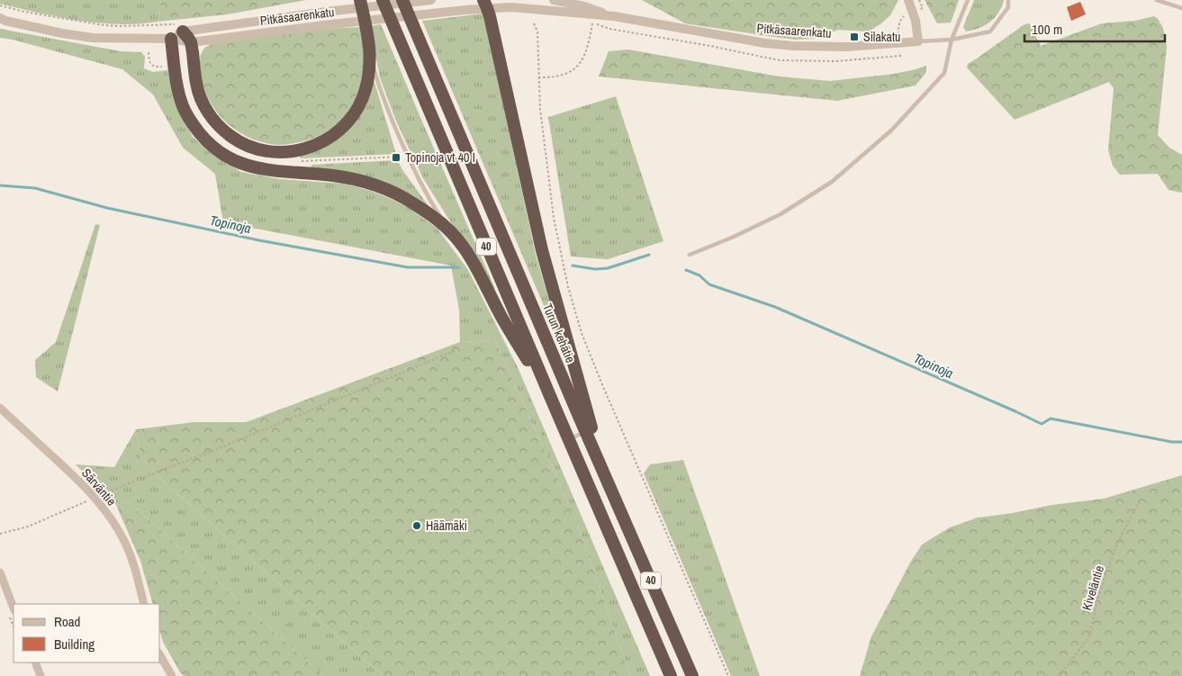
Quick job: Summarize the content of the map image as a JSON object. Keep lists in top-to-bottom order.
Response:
{
  "streets": {
    "highway": ["40", "Turun kehätie"],
    "street": ["Pitkäsaarenkatu", "Särväntie"],
    "path": ["Kiveläntie"]
  },
  "water": ["Topinoja"],
  "places": {
    "transit": ["Silakatu", "Topinoja vt 40 I"],
    "other": ["Häämäki"]
  },
  "legend": ["Road", "Building"],
  "scale_bar": "100 m"
}
